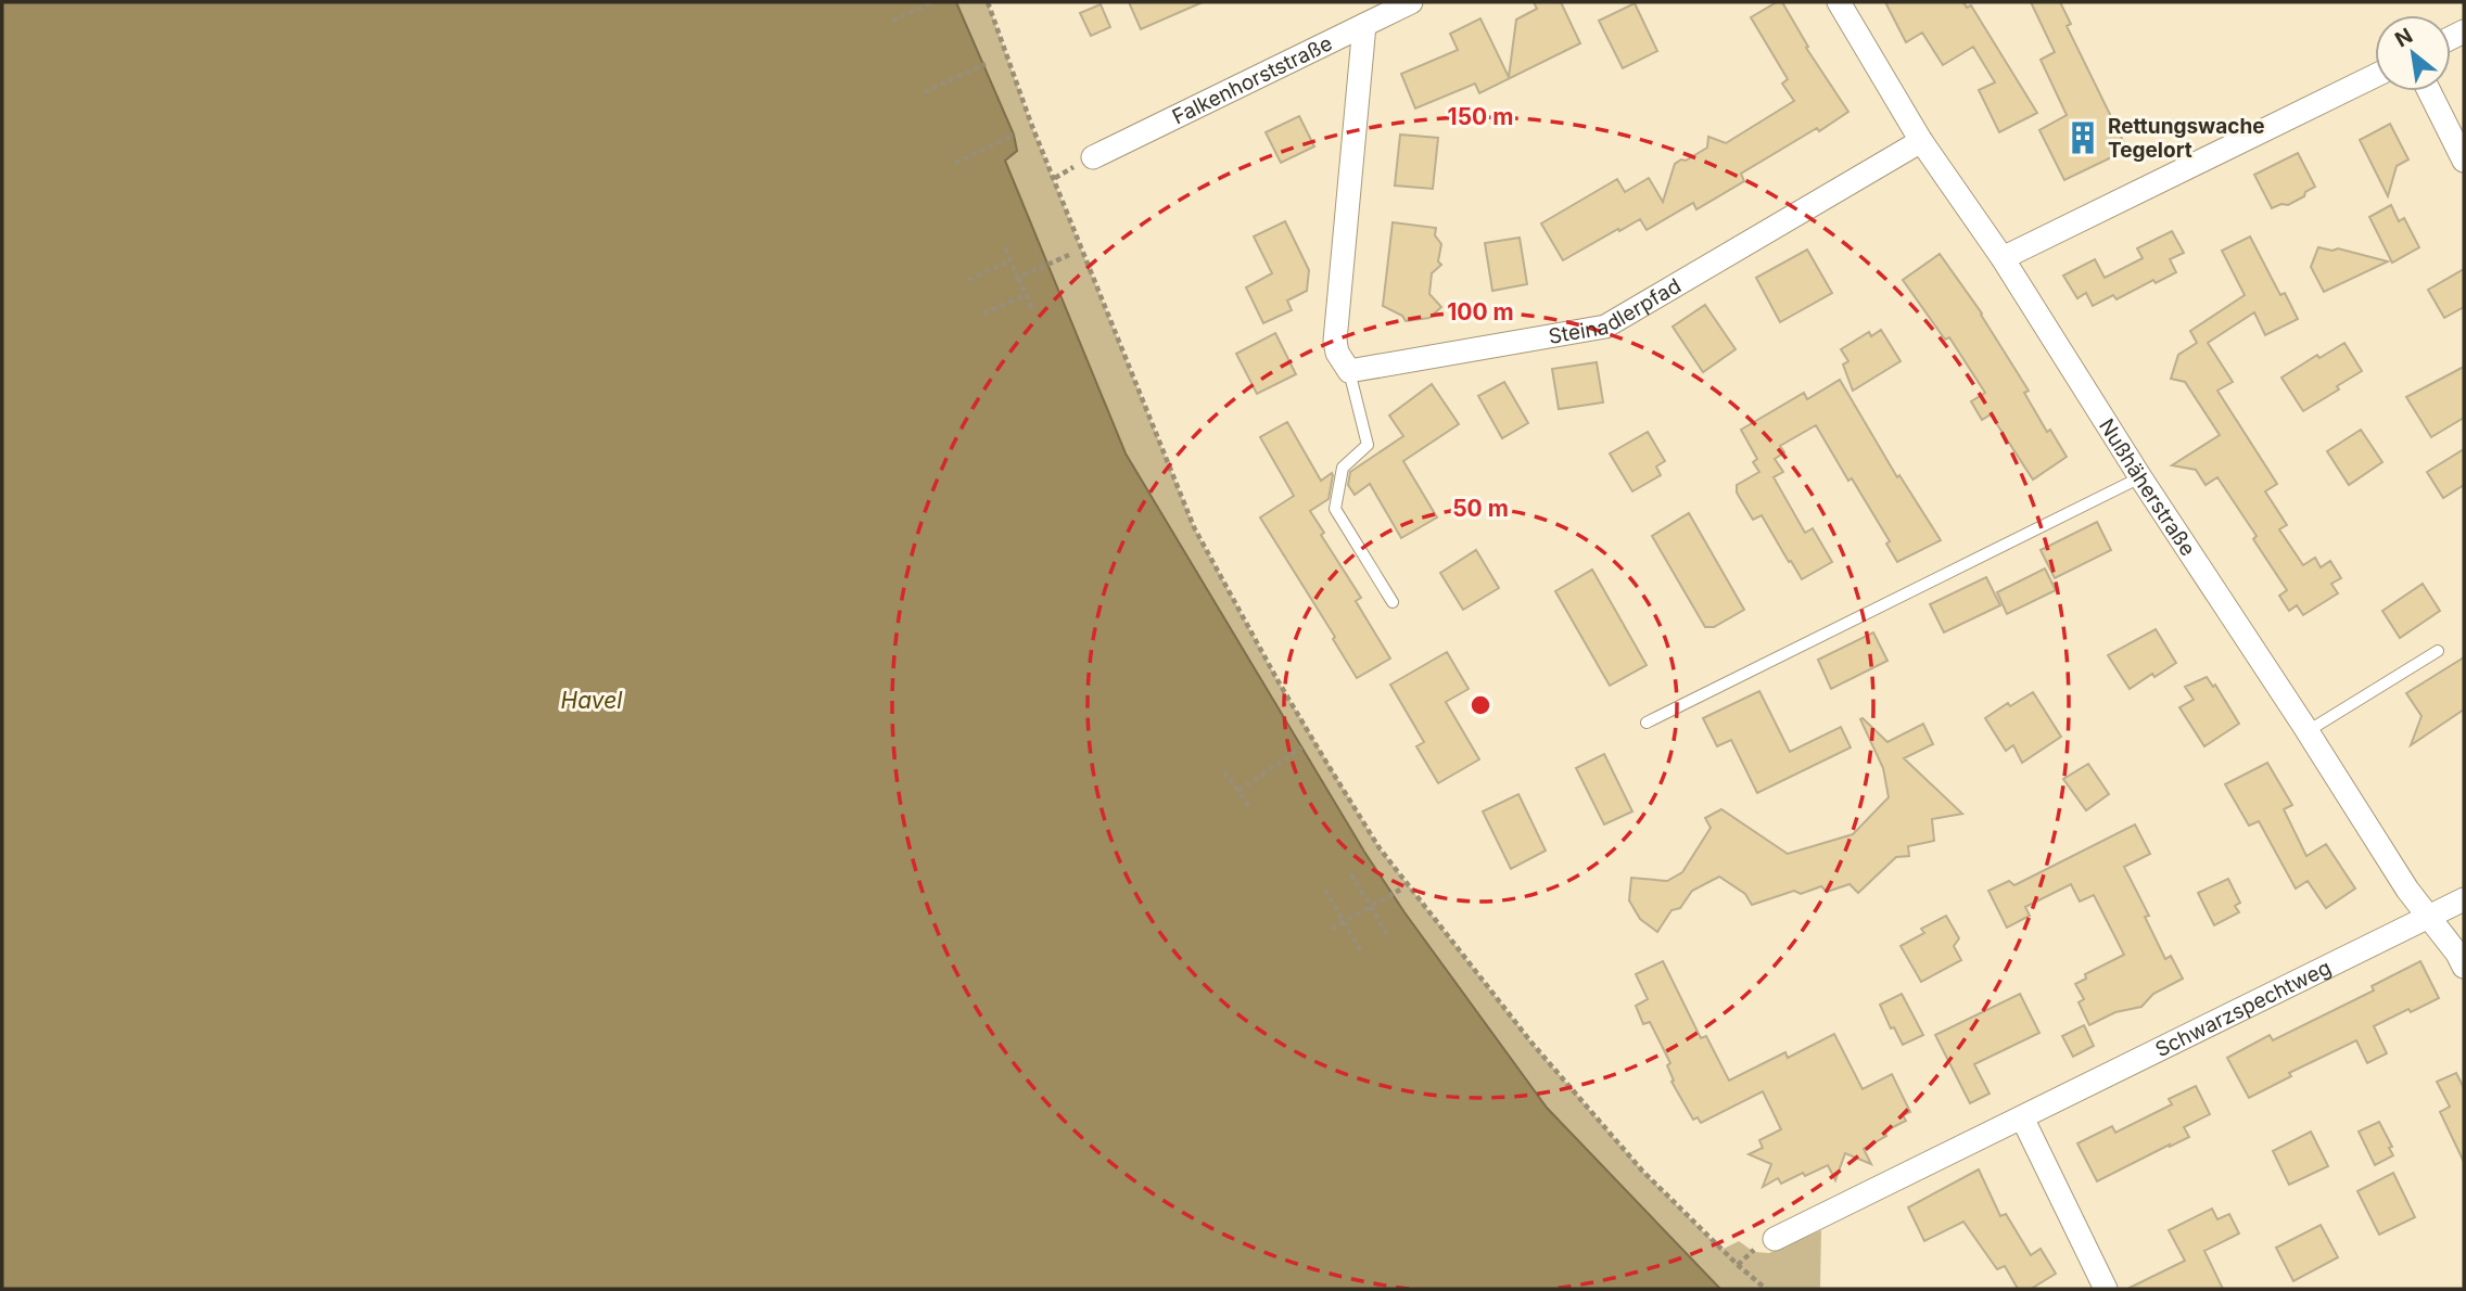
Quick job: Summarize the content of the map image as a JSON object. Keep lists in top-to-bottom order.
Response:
{
  "streets": {
    "street": [
      "Falkenhorststraße",
      "Steinadlerpfad",
      "Nußhäherstraße",
      "Schwarzspechtweg"
    ]
  },
  "crossings": [
    ["Steinadlerpfad", "Nußhäherstraße"],
    ["Nußhäherstraße", "Schwarzspechtweg"]
  ],
  "water": ["Havel"],
  "places": {
    "building": ["Rettungswache Tegelort"]
  },
  "north": "top left",
  "rings": ["150 m", "100 m", "50 m"]
}
